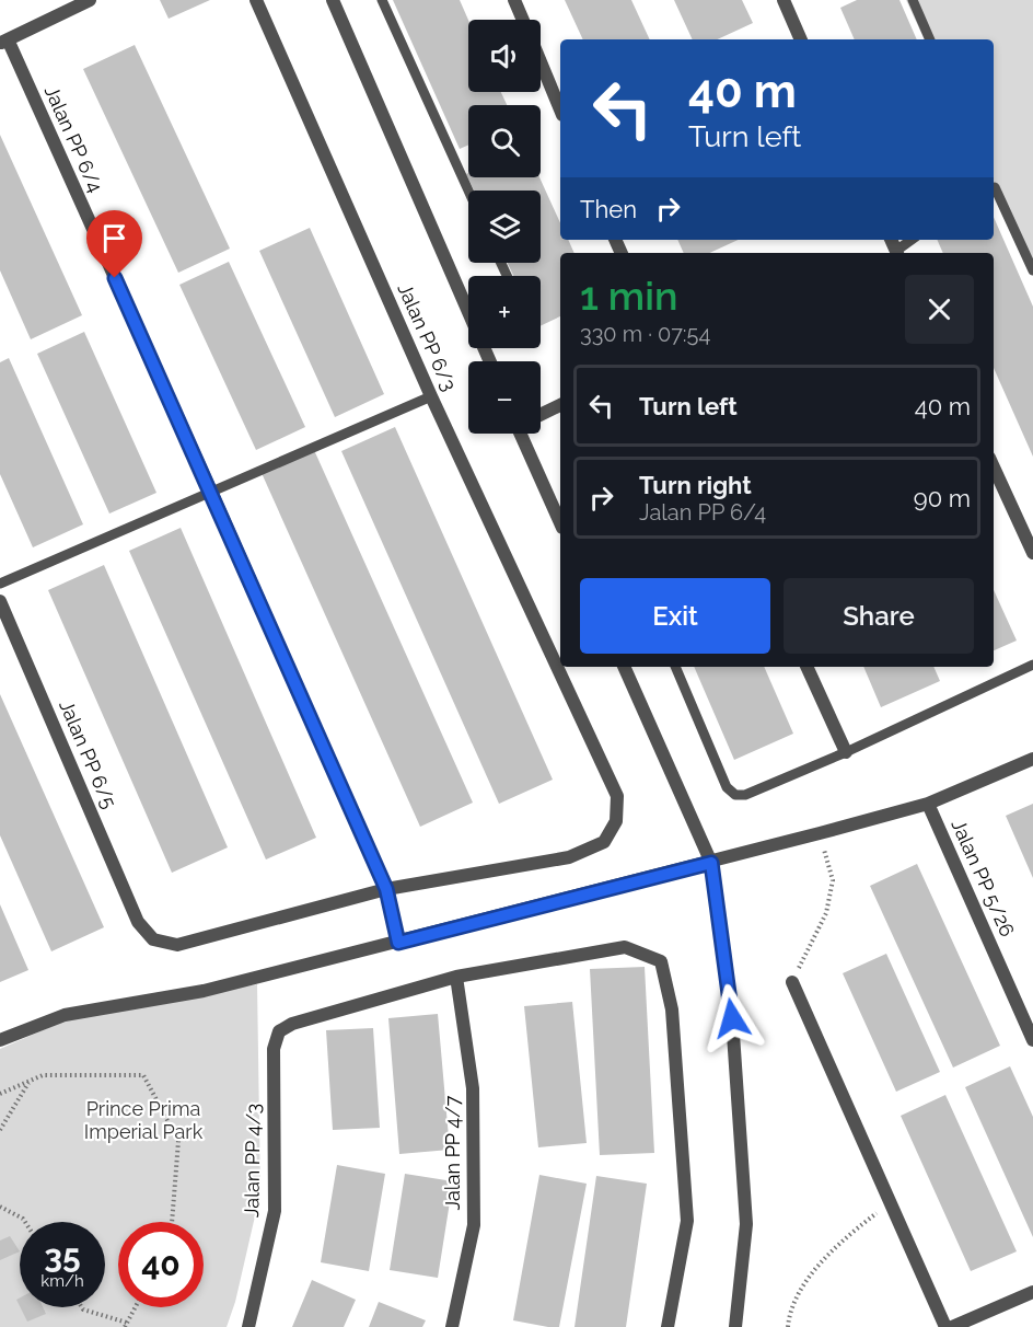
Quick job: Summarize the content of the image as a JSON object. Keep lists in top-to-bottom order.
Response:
{
  "streets": {
    "street": [
      "Jalan PP 6/4",
      "Jalan PP 6/3",
      "Jalan PP 6/5",
      "Jalan PP 5/26",
      "Jalan PP 4/7",
      "Jalan PP 4/3"
    ]
  },
  "crossings": [
    ["Jalan PP 6/4", "Jalan PP 6/3"],
    ["Jalan PP 6/4", "Jalan PP 6/5"],
    ["Jalan PP 6/3", "Jalan PP 6/5"],
    ["Jalan PP 4/7", "Jalan PP 4/3"]
  ],
  "parks": ["Prince Prima Imperial Park"],
  "page": {
    "map_buttons": ["+", "−"],
    "turn": ["40 m", "Turn left"],
    "then": "Then",
    "heading": ["1 min", "330 m · 07:54"],
    "list": [
      {
        "name": "Turn left",
        "value": "40 m"
      },
      {
        "name": "Turn right",
        "note": "Jalan PP 6/4",
        "value": "90 m"
      }
    ],
    "buttons": ["Exit", "Share"],
    "speed": "35 km/h",
    "limit": "40"
  }
}
